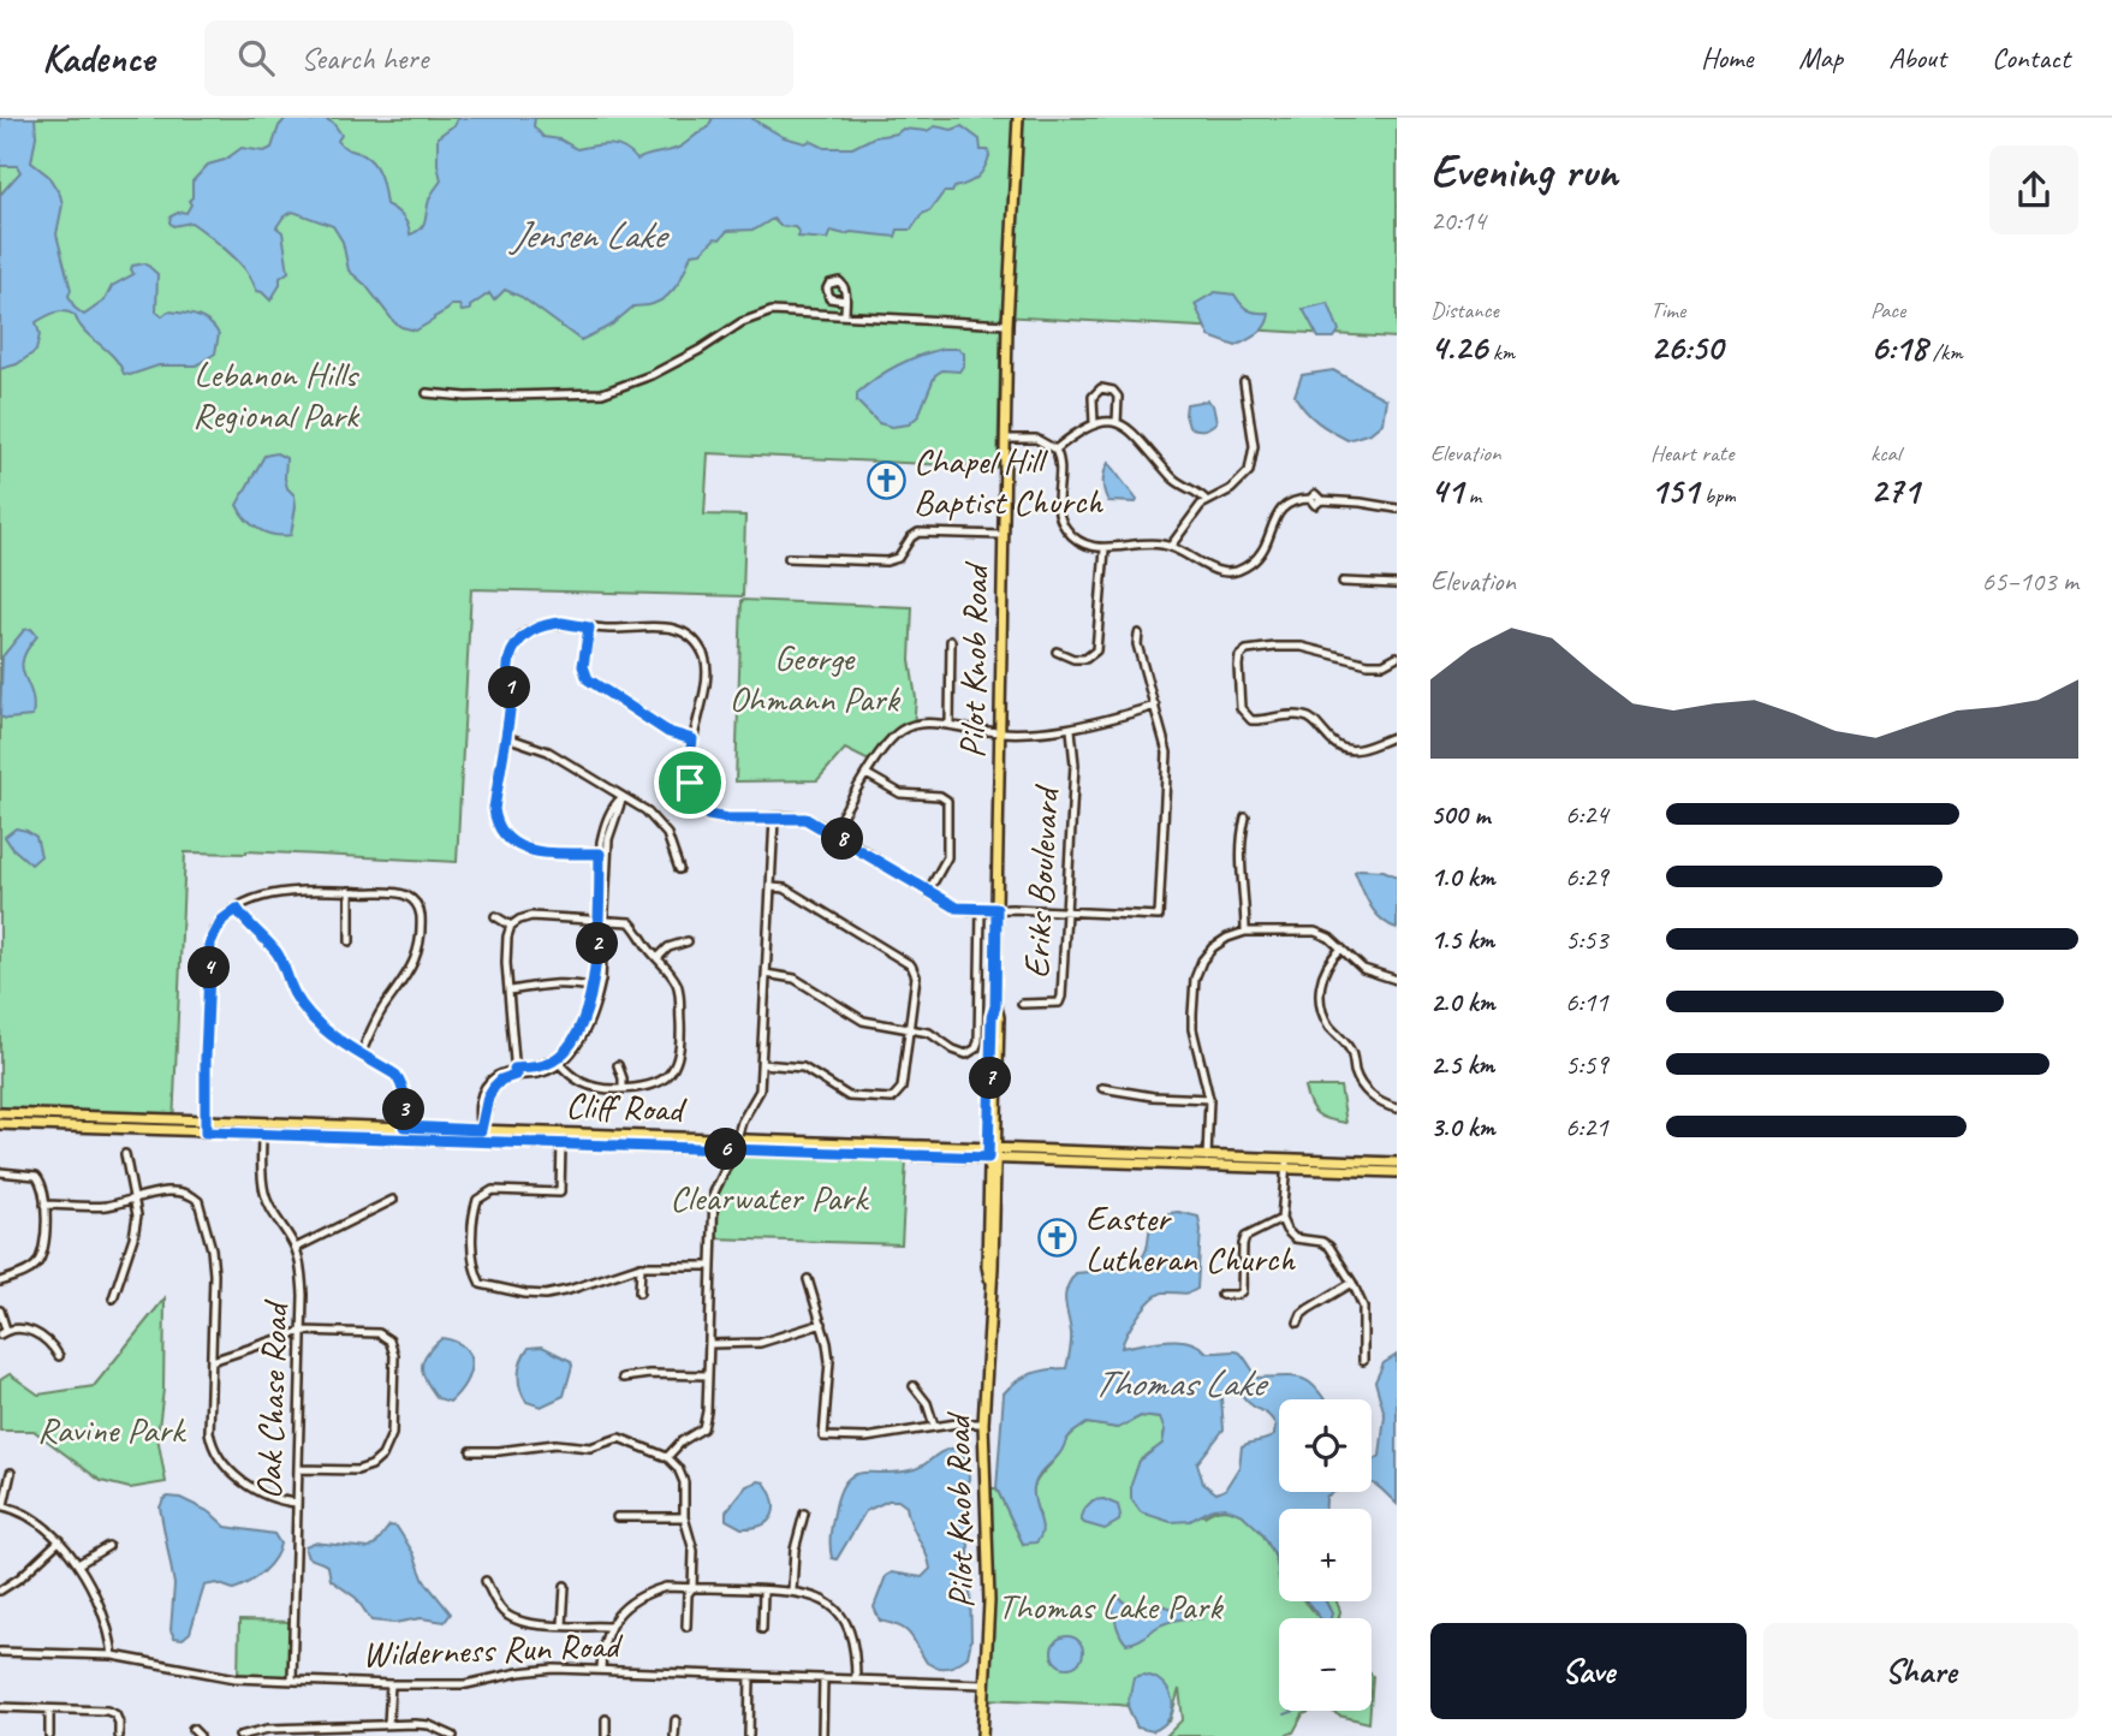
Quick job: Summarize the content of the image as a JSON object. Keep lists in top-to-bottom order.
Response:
{
  "streets": {
    "main road": ["Pilot Knob Road", "Cliff Road"],
    "street": ["Eriks Boulevard", "Oak Chase Road", "Wilderness Run Road"]
  },
  "crossings": [
    ["Pilot Knob Road", "Cliff Road"],
    ["Pilot Knob Road", "Wilderness Run Road"],
    ["Cliff Road", "Oak Chase Road"],
    ["Oak Chase Road", "Wilderness Run Road"]
  ],
  "water": ["Jensen Lake", "Thomas Lake"],
  "parks": [
    "Lebanon Hills Regional Park",
    "George Ohmann Park",
    "Clearwater Park",
    "Ravine Park",
    "Thomas Lake Park"
  ],
  "places": {
    "church": ["Chapel Hill Baptist Church", "Easter Lutheran Church"]
  },
  "page": {
    "header": "Kadence",
    "search": "Search here",
    "nav": [
      "Home",
      "Map",
      "About",
      "Contact"
    ],
    "heading": ["Evening run", "20:14"],
    "stats": [
      ["Distance", "4.26 km"],
      ["Time", "26:50"],
      ["Pace", "6:18 /km"],
      ["Elevation", "41 m"],
      ["Heart rate", "151 bpm"],
      ["kcal", "271"]
    ],
    "chart": ["Elevation", "65–103 m"],
    "pins": [
      "1",
      "8",
      "2",
      "4",
      "7",
      "3",
      "6"
    ],
    "list": [
      {
        "name": "500 m",
        "note": "6:24"
      },
      {
        "name": "1.0 km",
        "note": "6:29"
      },
      {
        "name": "1.5 km",
        "note": "5:53"
      },
      {
        "name": "2.0 km",
        "note": "6:11"
      },
      {
        "name": "2.5 km",
        "note": "5:59"
      },
      {
        "name": "3.0 km",
        "note": "6:21"
      }
    ],
    "map_buttons": ["+", "−"],
    "buttons": ["Save", "Share"]
  }
}
